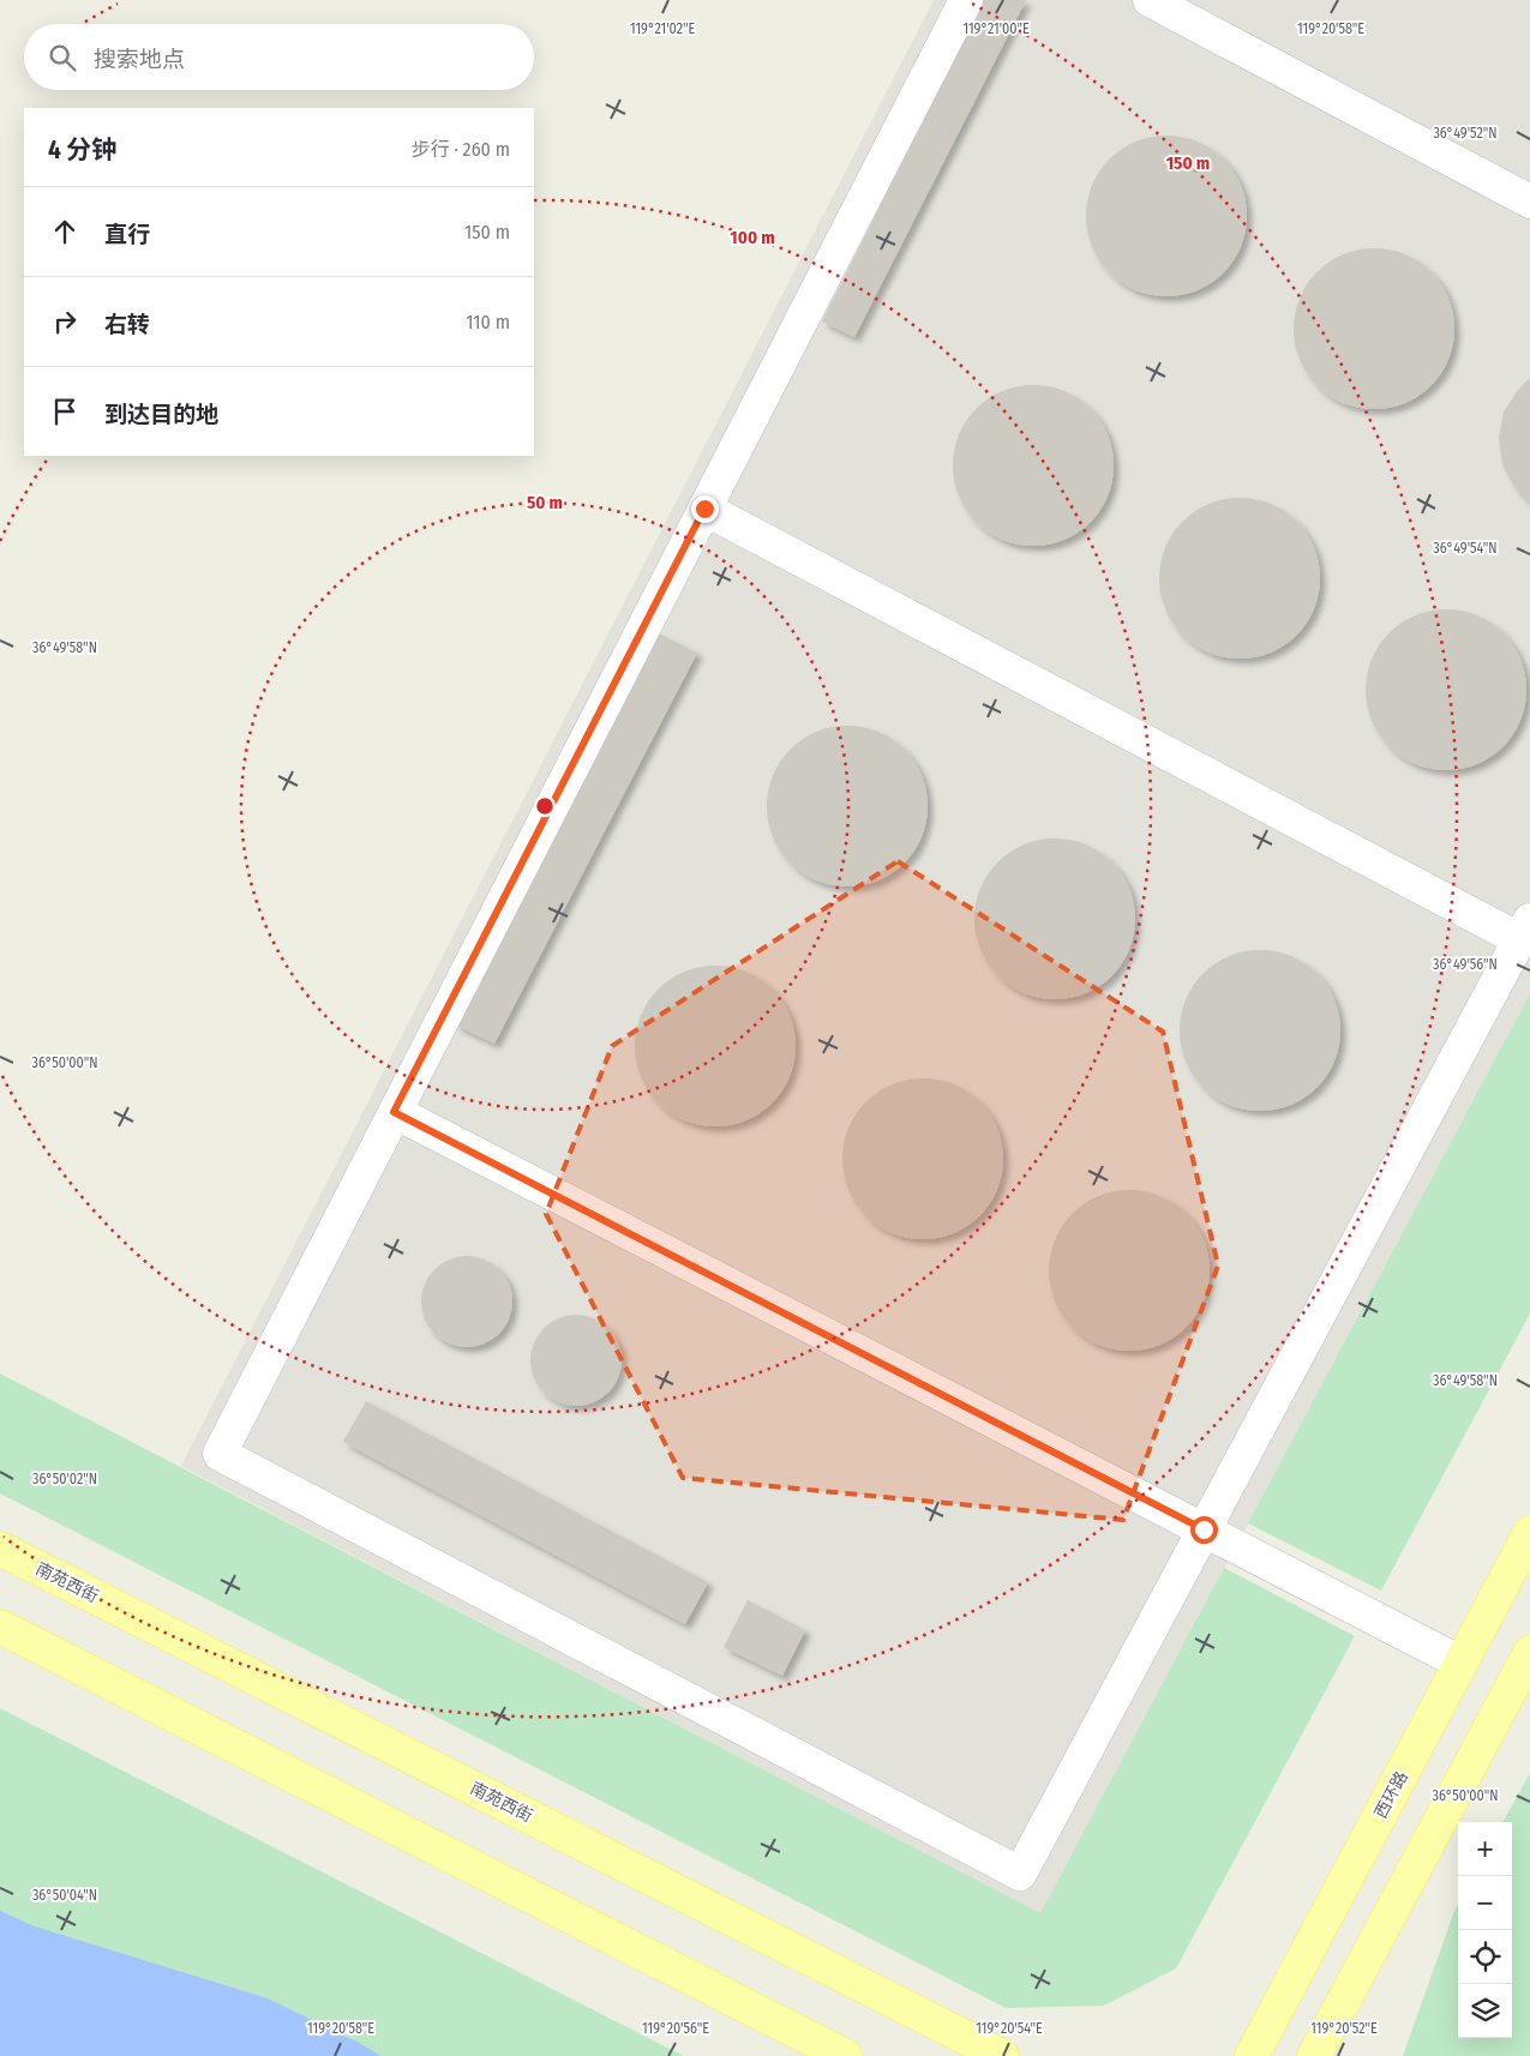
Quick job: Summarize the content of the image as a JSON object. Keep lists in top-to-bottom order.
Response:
{
  "streets": {
    "main road": ["南苑西街", "西环路"]
  },
  "page": {
    "search": "搜索地点",
    "heading": ["4 分钟", "步行 · 260 m"],
    "list": [
      ["直行", "150 m"],
      ["右转", "110 m"],
      "到达目的地"
    ],
    "map_buttons": ["+", "−"]
  },
  "coordinates": [
    "119°21'02\"E",
    "119°21'00\"E",
    "119°20'58\"E",
    "36°49'52\"N",
    "36°49'54\"N",
    "36°49'58\"N",
    "36°49'56\"N",
    "36°50'00\"N",
    "36°50'02\"N",
    "36°50'04\"N",
    "119°20'56\"E",
    "119°20'54\"E",
    "119°20'52\"E"
  ],
  "rings": ["150 m", "100 m", "50 m"]
}
